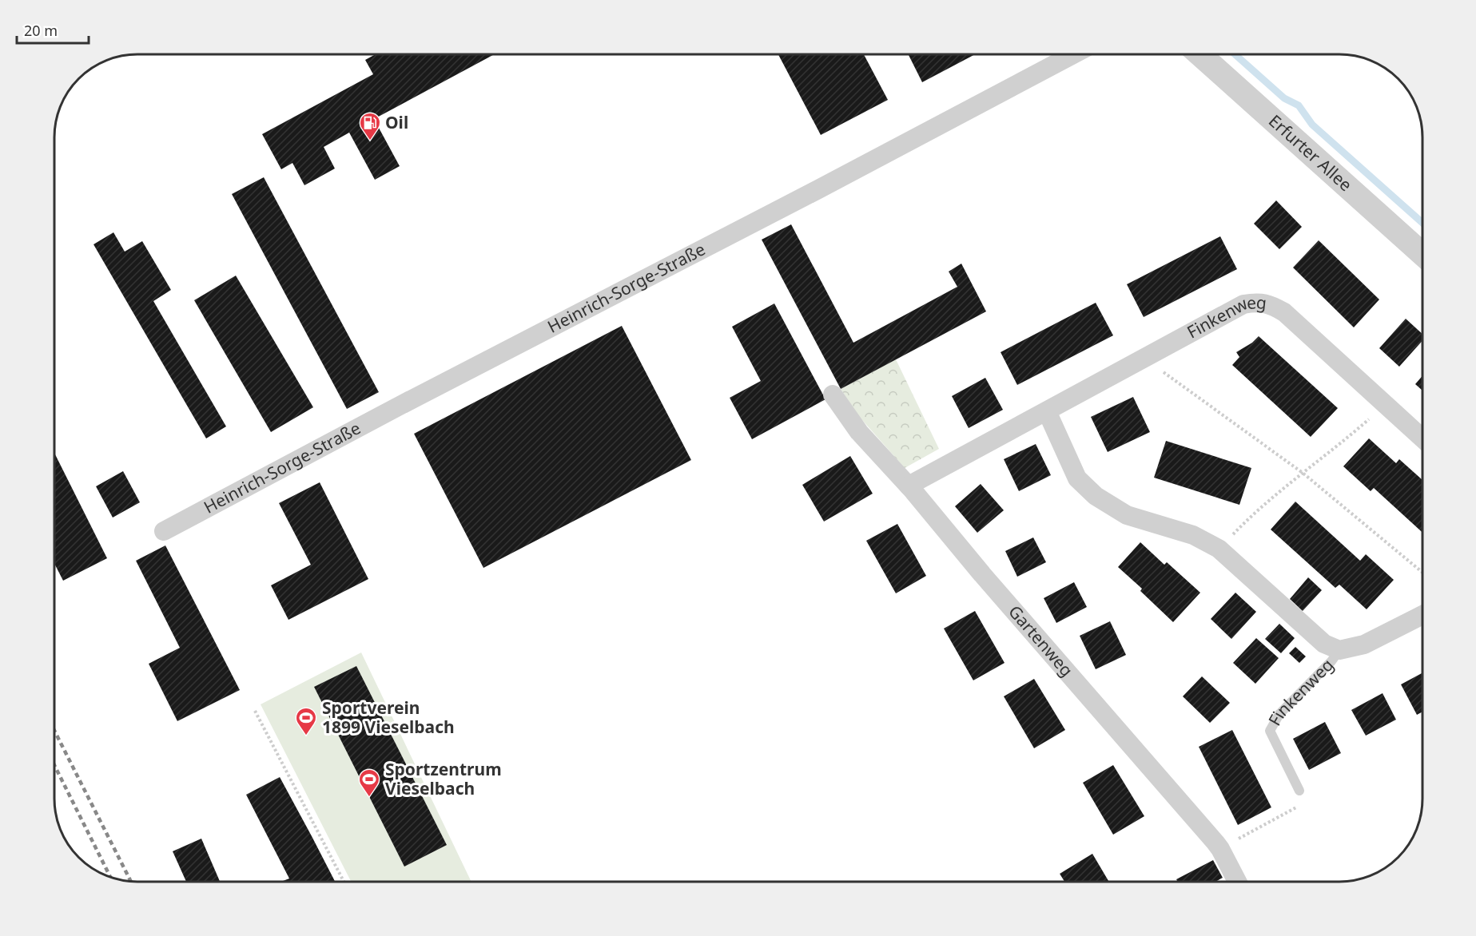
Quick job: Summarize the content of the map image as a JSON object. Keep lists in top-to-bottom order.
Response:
{
  "streets": {
    "street": [
      "Erfurter Allee",
      "Heinrich-Sorge-Straße",
      "Finkenweg",
      "Gartenweg"
    ]
  },
  "crossings": [
    ["Finkenweg", "Gartenweg"]
  ],
  "places": {
    "fuel station": ["Oil"],
    "sports": ["Sportverein 1899 Vieselbach", "Sportzentrum Vieselbach"]
  },
  "scale_bar": "20 m"
}
